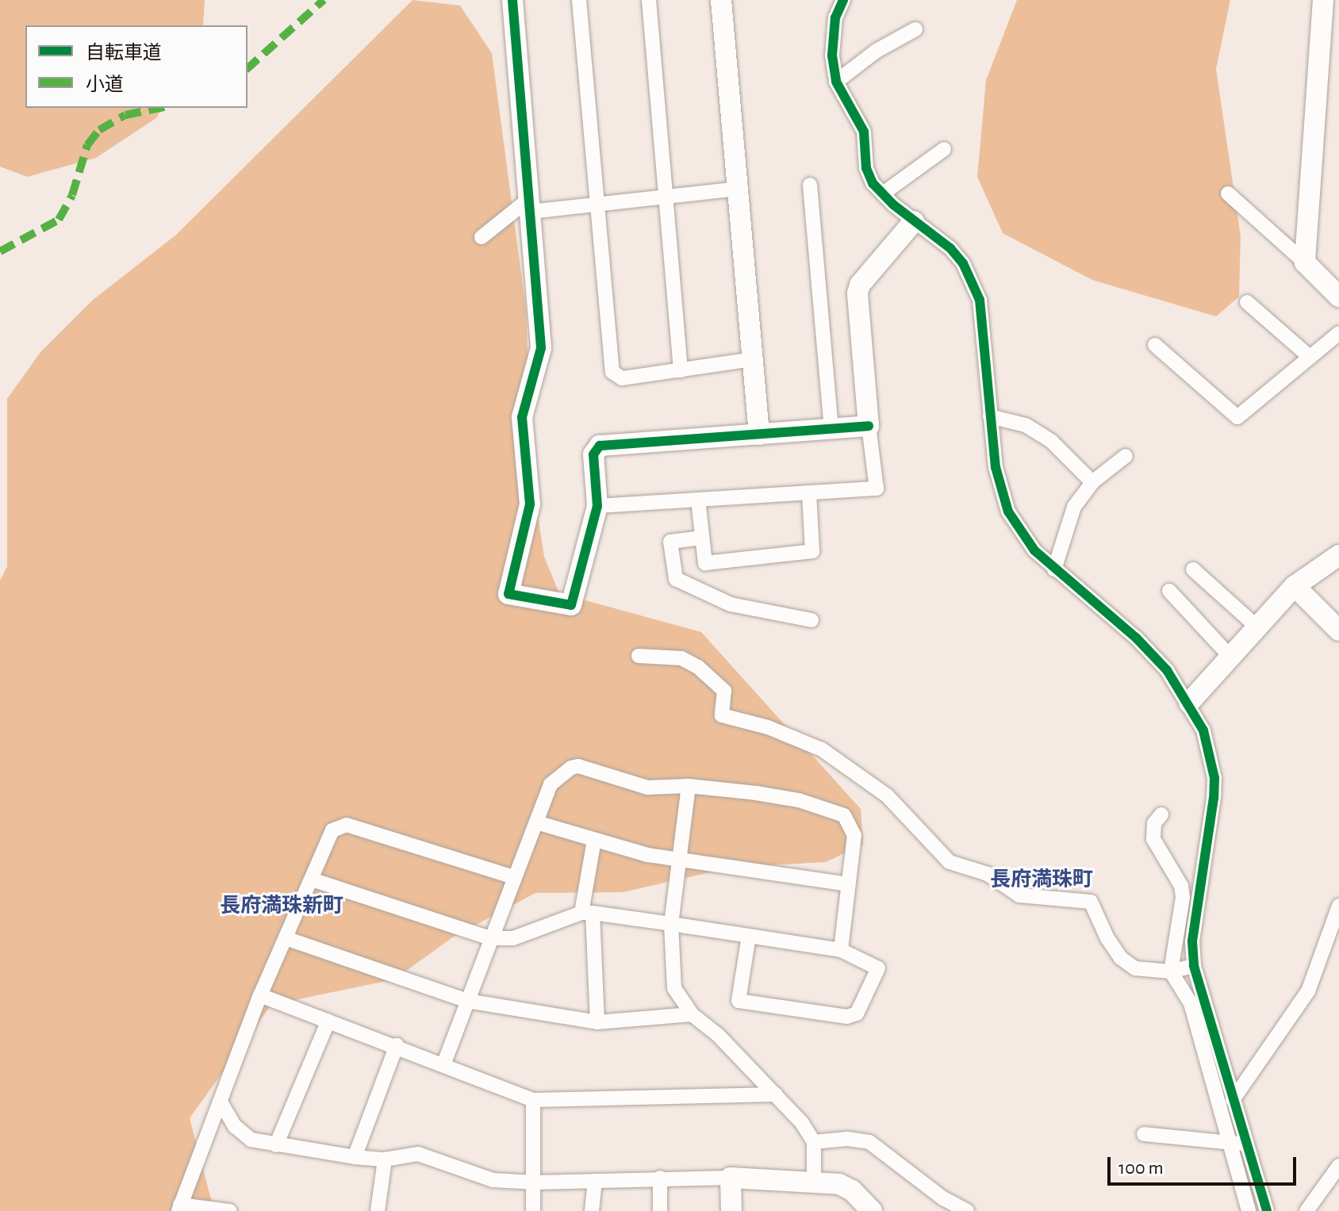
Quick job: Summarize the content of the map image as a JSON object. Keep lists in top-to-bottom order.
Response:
{
  "districts": ["長府満珠町", "長府満珠新町"],
  "legend": ["自転車道", "小道"],
  "scale_bar": "100 m"
}
